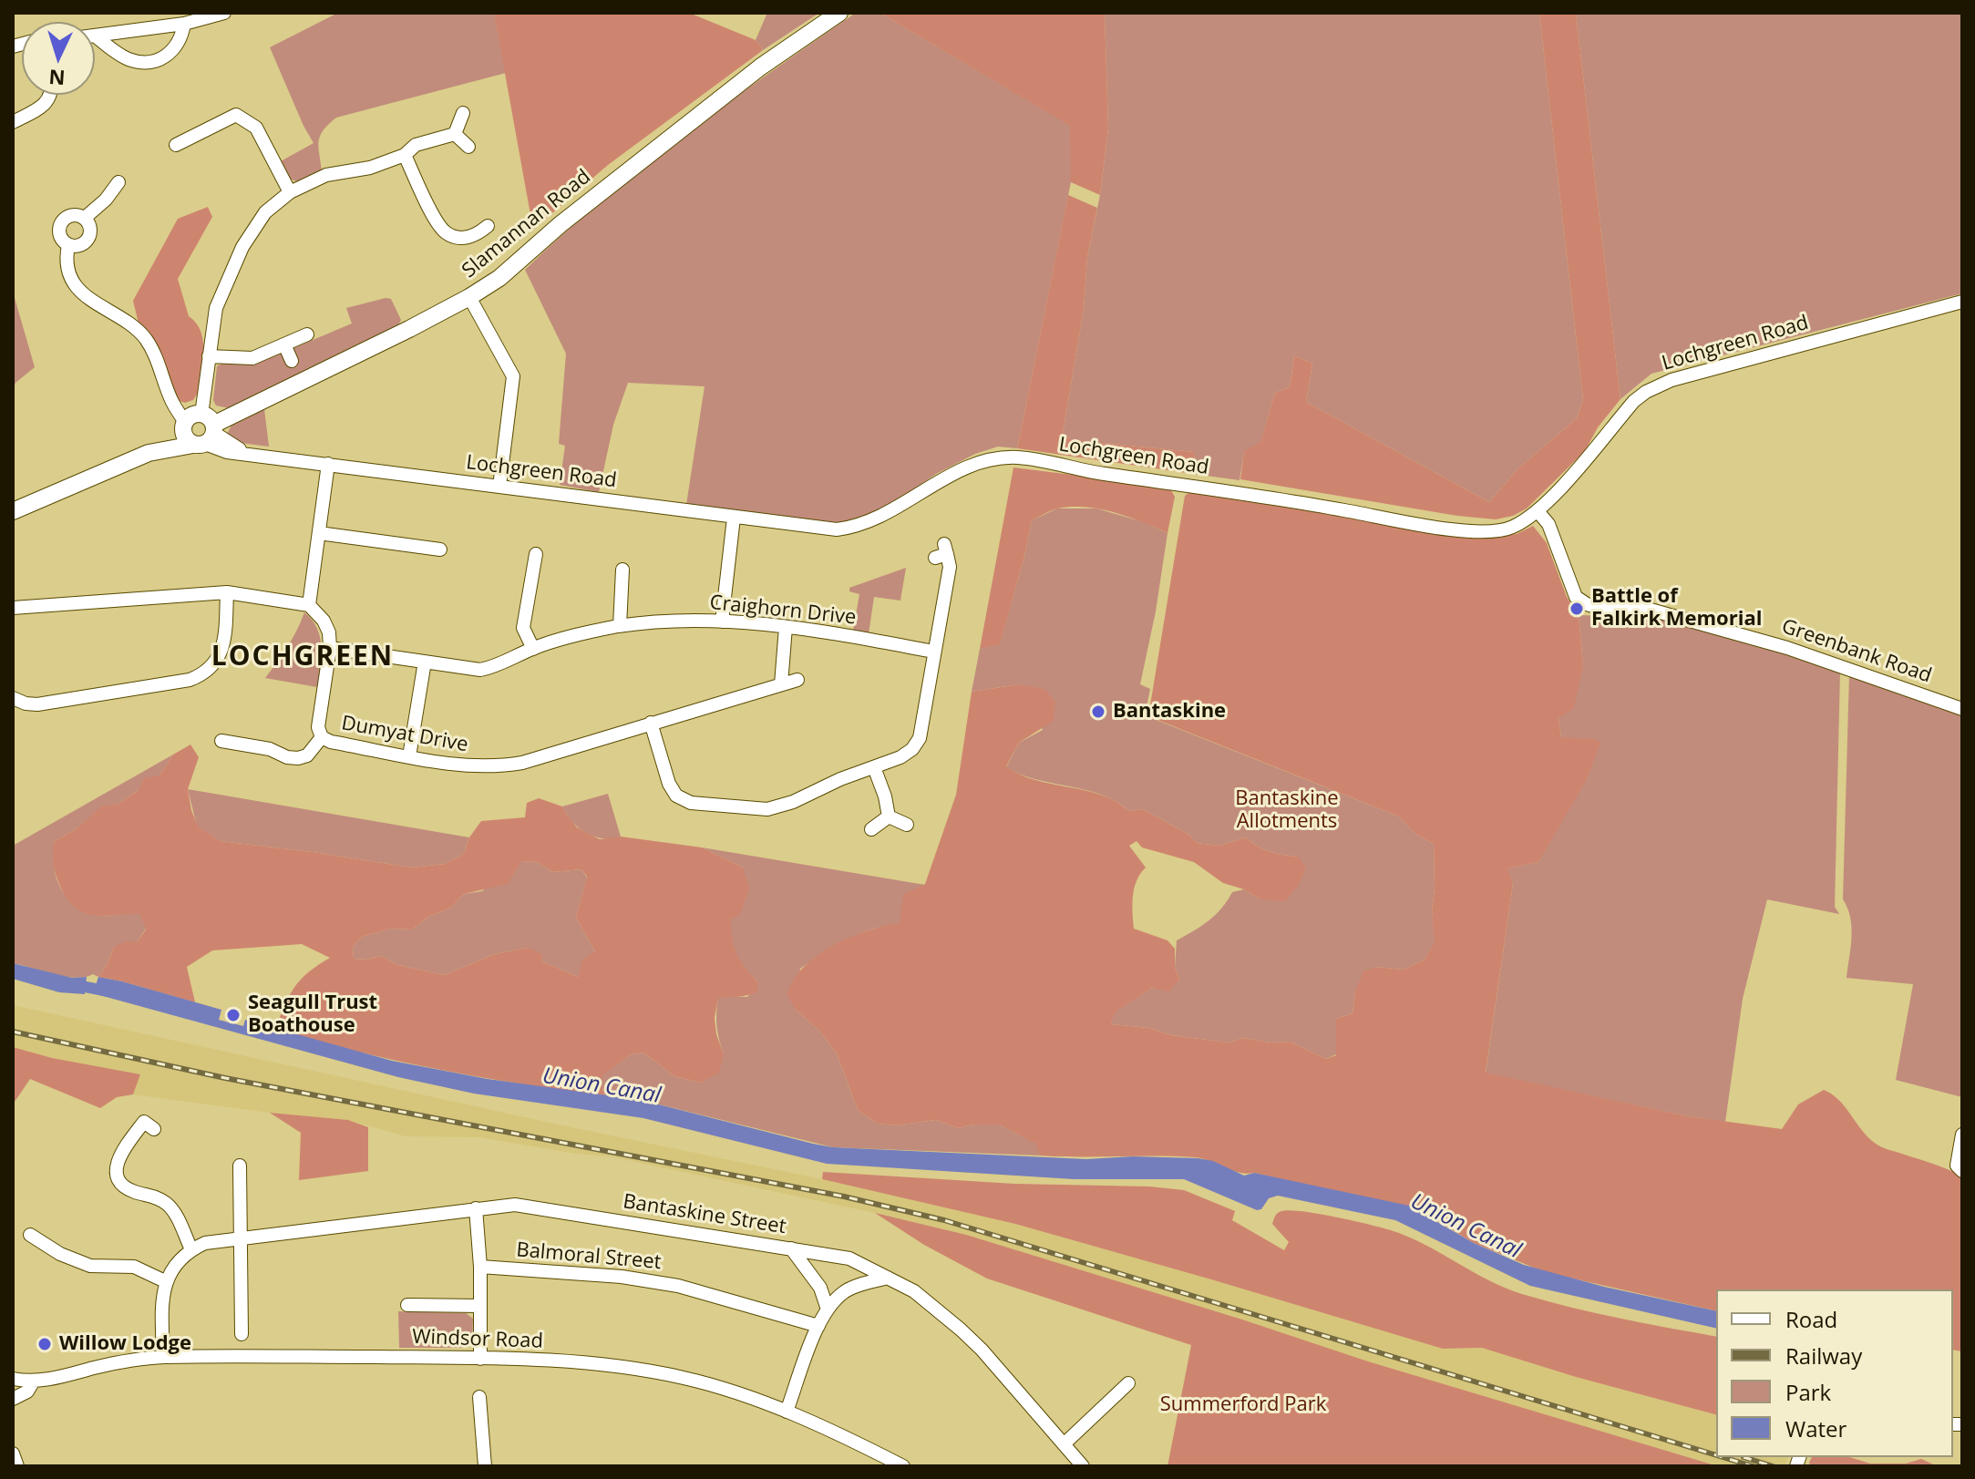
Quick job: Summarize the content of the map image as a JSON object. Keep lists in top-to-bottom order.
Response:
{
  "streets": {
    "main road": ["Slamannan Road"],
    "street": [
      "Lochgreen Road",
      "Craighorn Drive",
      "Greenbank Road",
      "Dumyat Drive",
      "Bantaskine Street",
      "Balmoral Street",
      "Windsor Road"
    ]
  },
  "crossings": [
    ["Slamannan Road", "Lochgreen Road"],
    ["Lochgreen Road", "Greenbank Road"],
    ["Craighorn Drive", "Dumyat Drive"]
  ],
  "districts": ["LOCHGREEN"],
  "water": ["Union Canal"],
  "parks": ["Bantaskine Allotments", "Summerford Park"],
  "places": [
    "Battle of Falkirk Memorial",
    "Bantaskine",
    "Seagull Trust Boathouse",
    "Willow Lodge"
  ],
  "legend": [
    "Road",
    "Railway",
    "Park",
    "Water"
  ],
  "north": "bottom"
}
